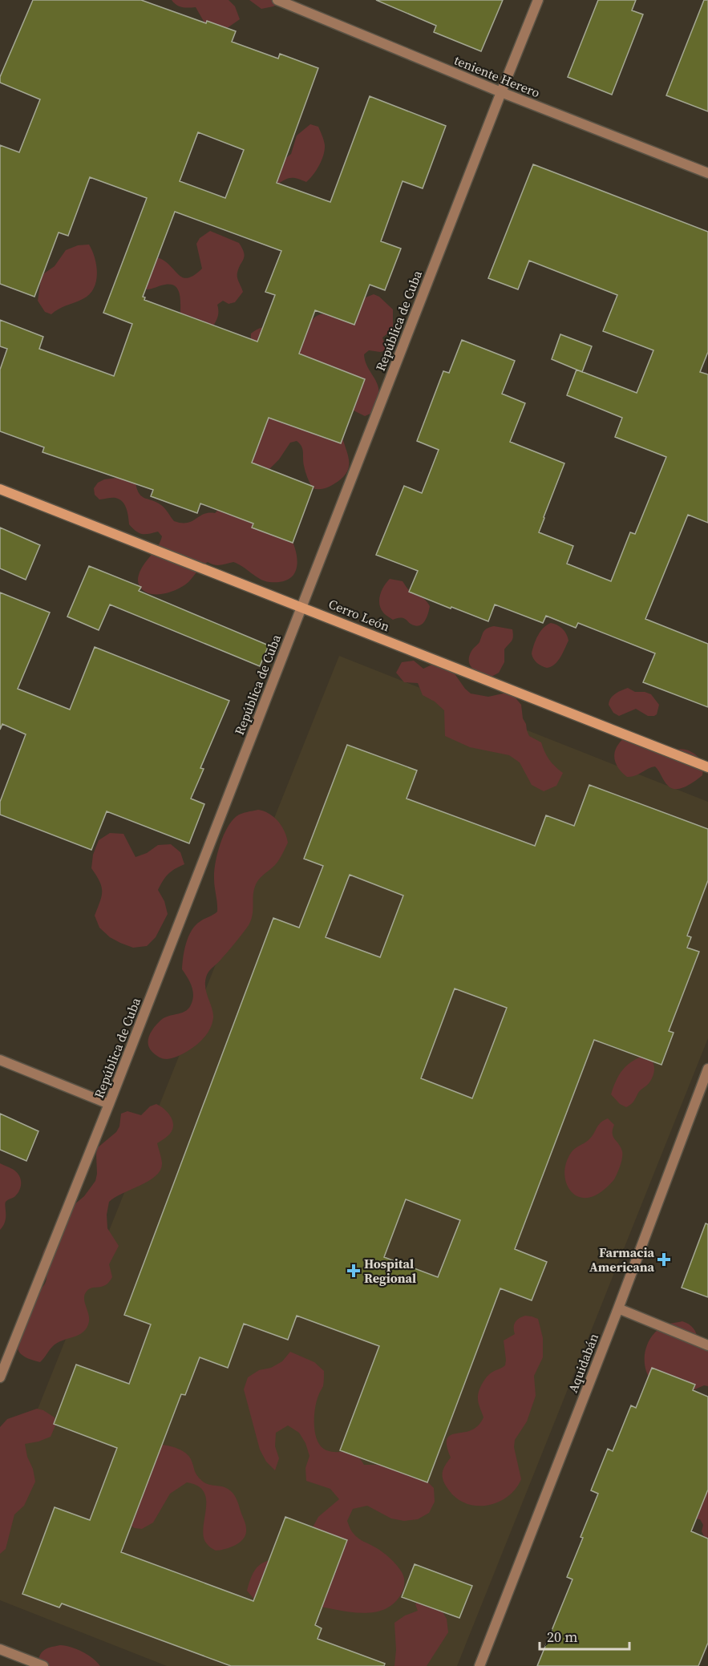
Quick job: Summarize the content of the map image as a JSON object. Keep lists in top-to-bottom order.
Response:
{
  "streets": {
    "street": [
      "teniente Herero",
      "República de Cuba",
      "Cerro León",
      "Aquidabán"
    ]
  },
  "crossings": [
    ["teniente Herero", "República de Cuba"],
    ["República de Cuba", "Cerro León"]
  ],
  "places": {
    "health": ["Farmacia Americana", "Hospital Regional"]
  },
  "scale_bar": "20 m"
}
